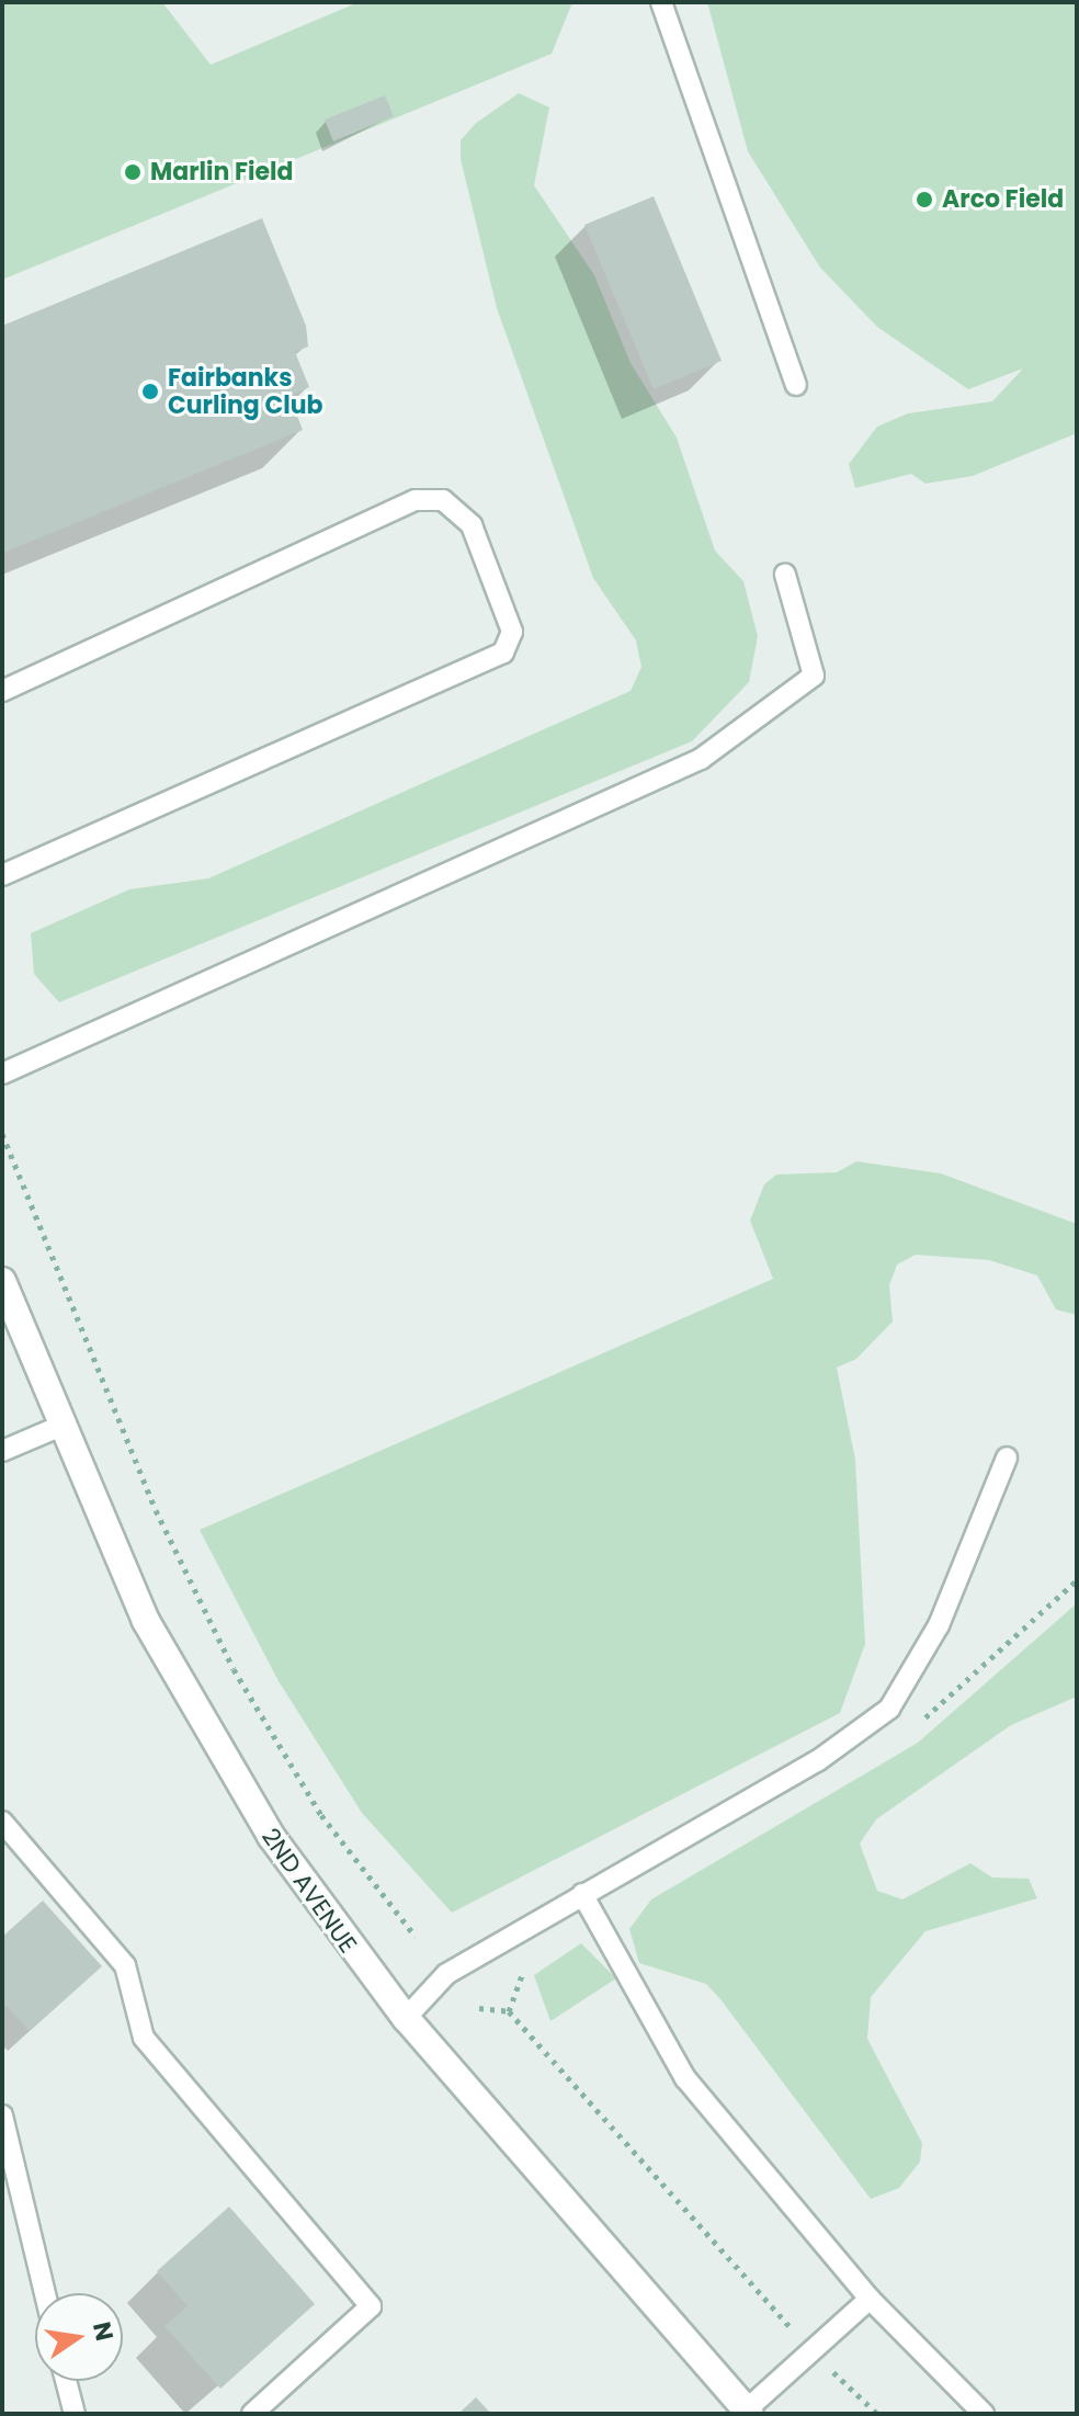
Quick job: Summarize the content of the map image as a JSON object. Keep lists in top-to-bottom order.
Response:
{
  "streets": {
    "street": ["2ND AVENUE"]
  },
  "places": ["Marlin Field", "Arco Field", "Fairbanks Curling Club"],
  "north": "right"
}
